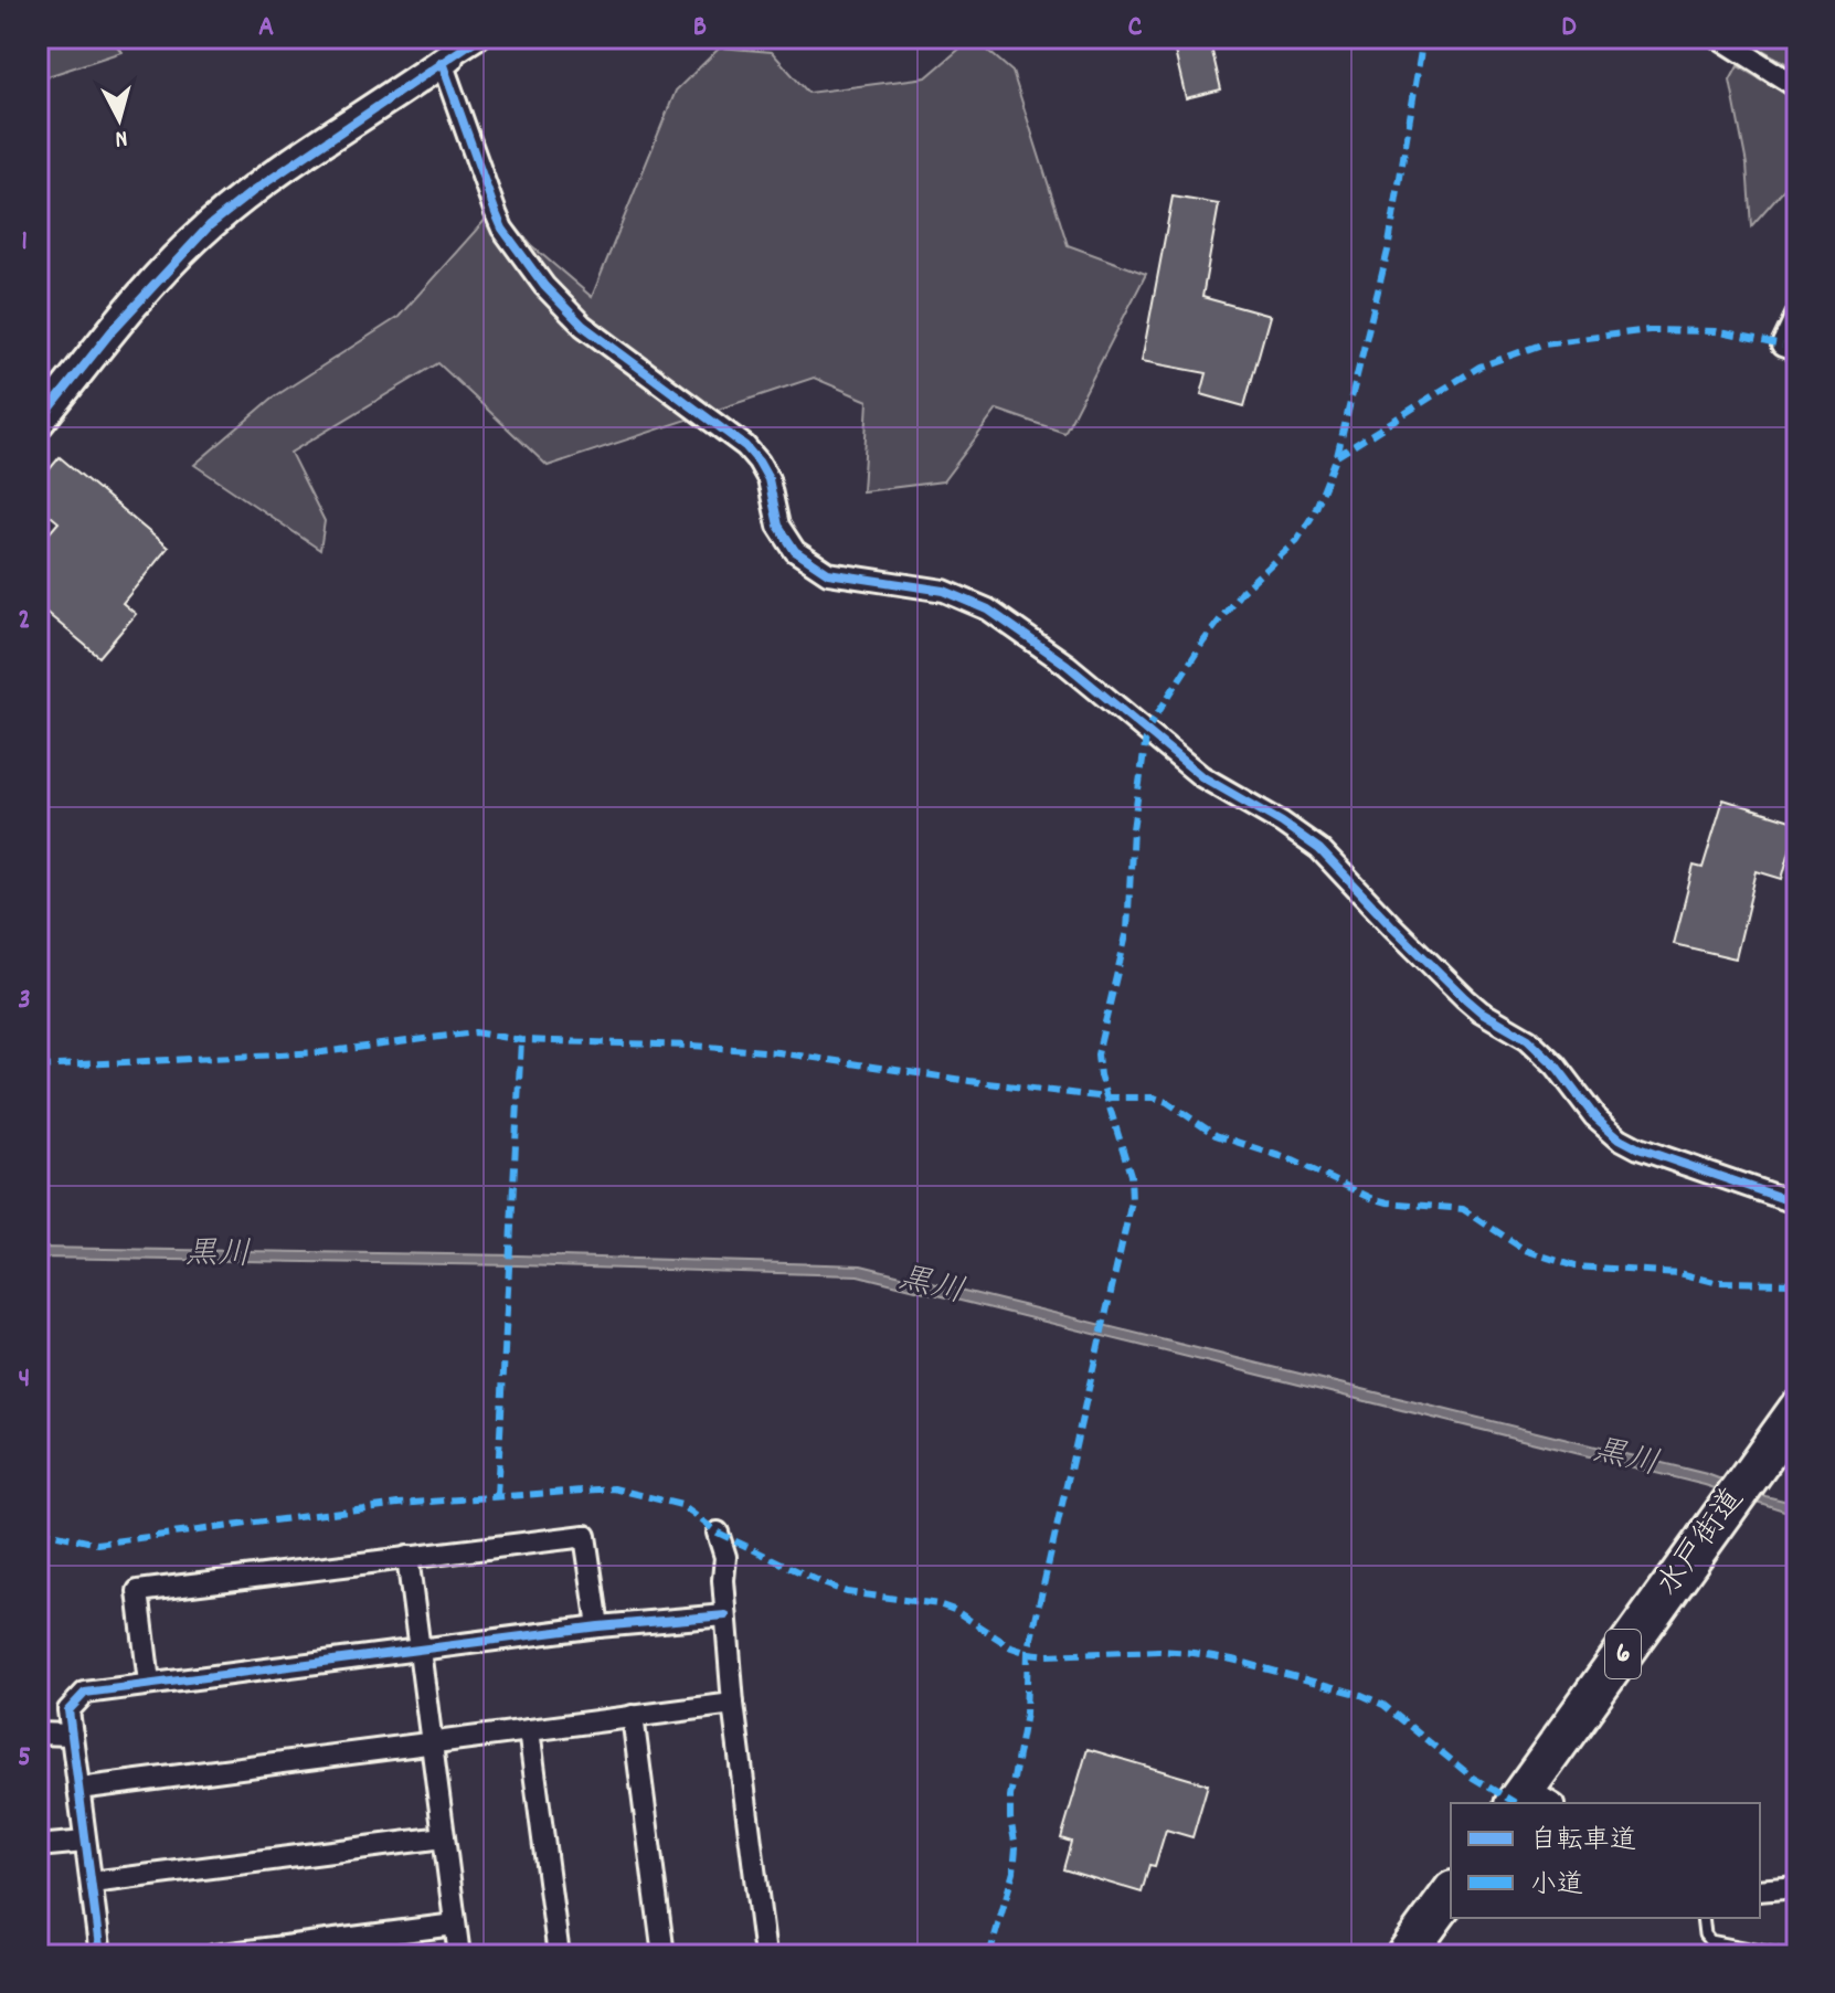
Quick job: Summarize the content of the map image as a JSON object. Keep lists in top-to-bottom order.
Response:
{
  "streets": {
    "highway": ["水戸街道", "6"]
  },
  "water": ["黒川"],
  "legend": ["自転車道", "小道"],
  "north": "bottom",
  "grid": {
    "columns": [
      "A",
      "B",
      "C",
      "D"
    ],
    "rows": [
      "1",
      "2",
      "3",
      "4",
      "5"
    ]
  }
}
